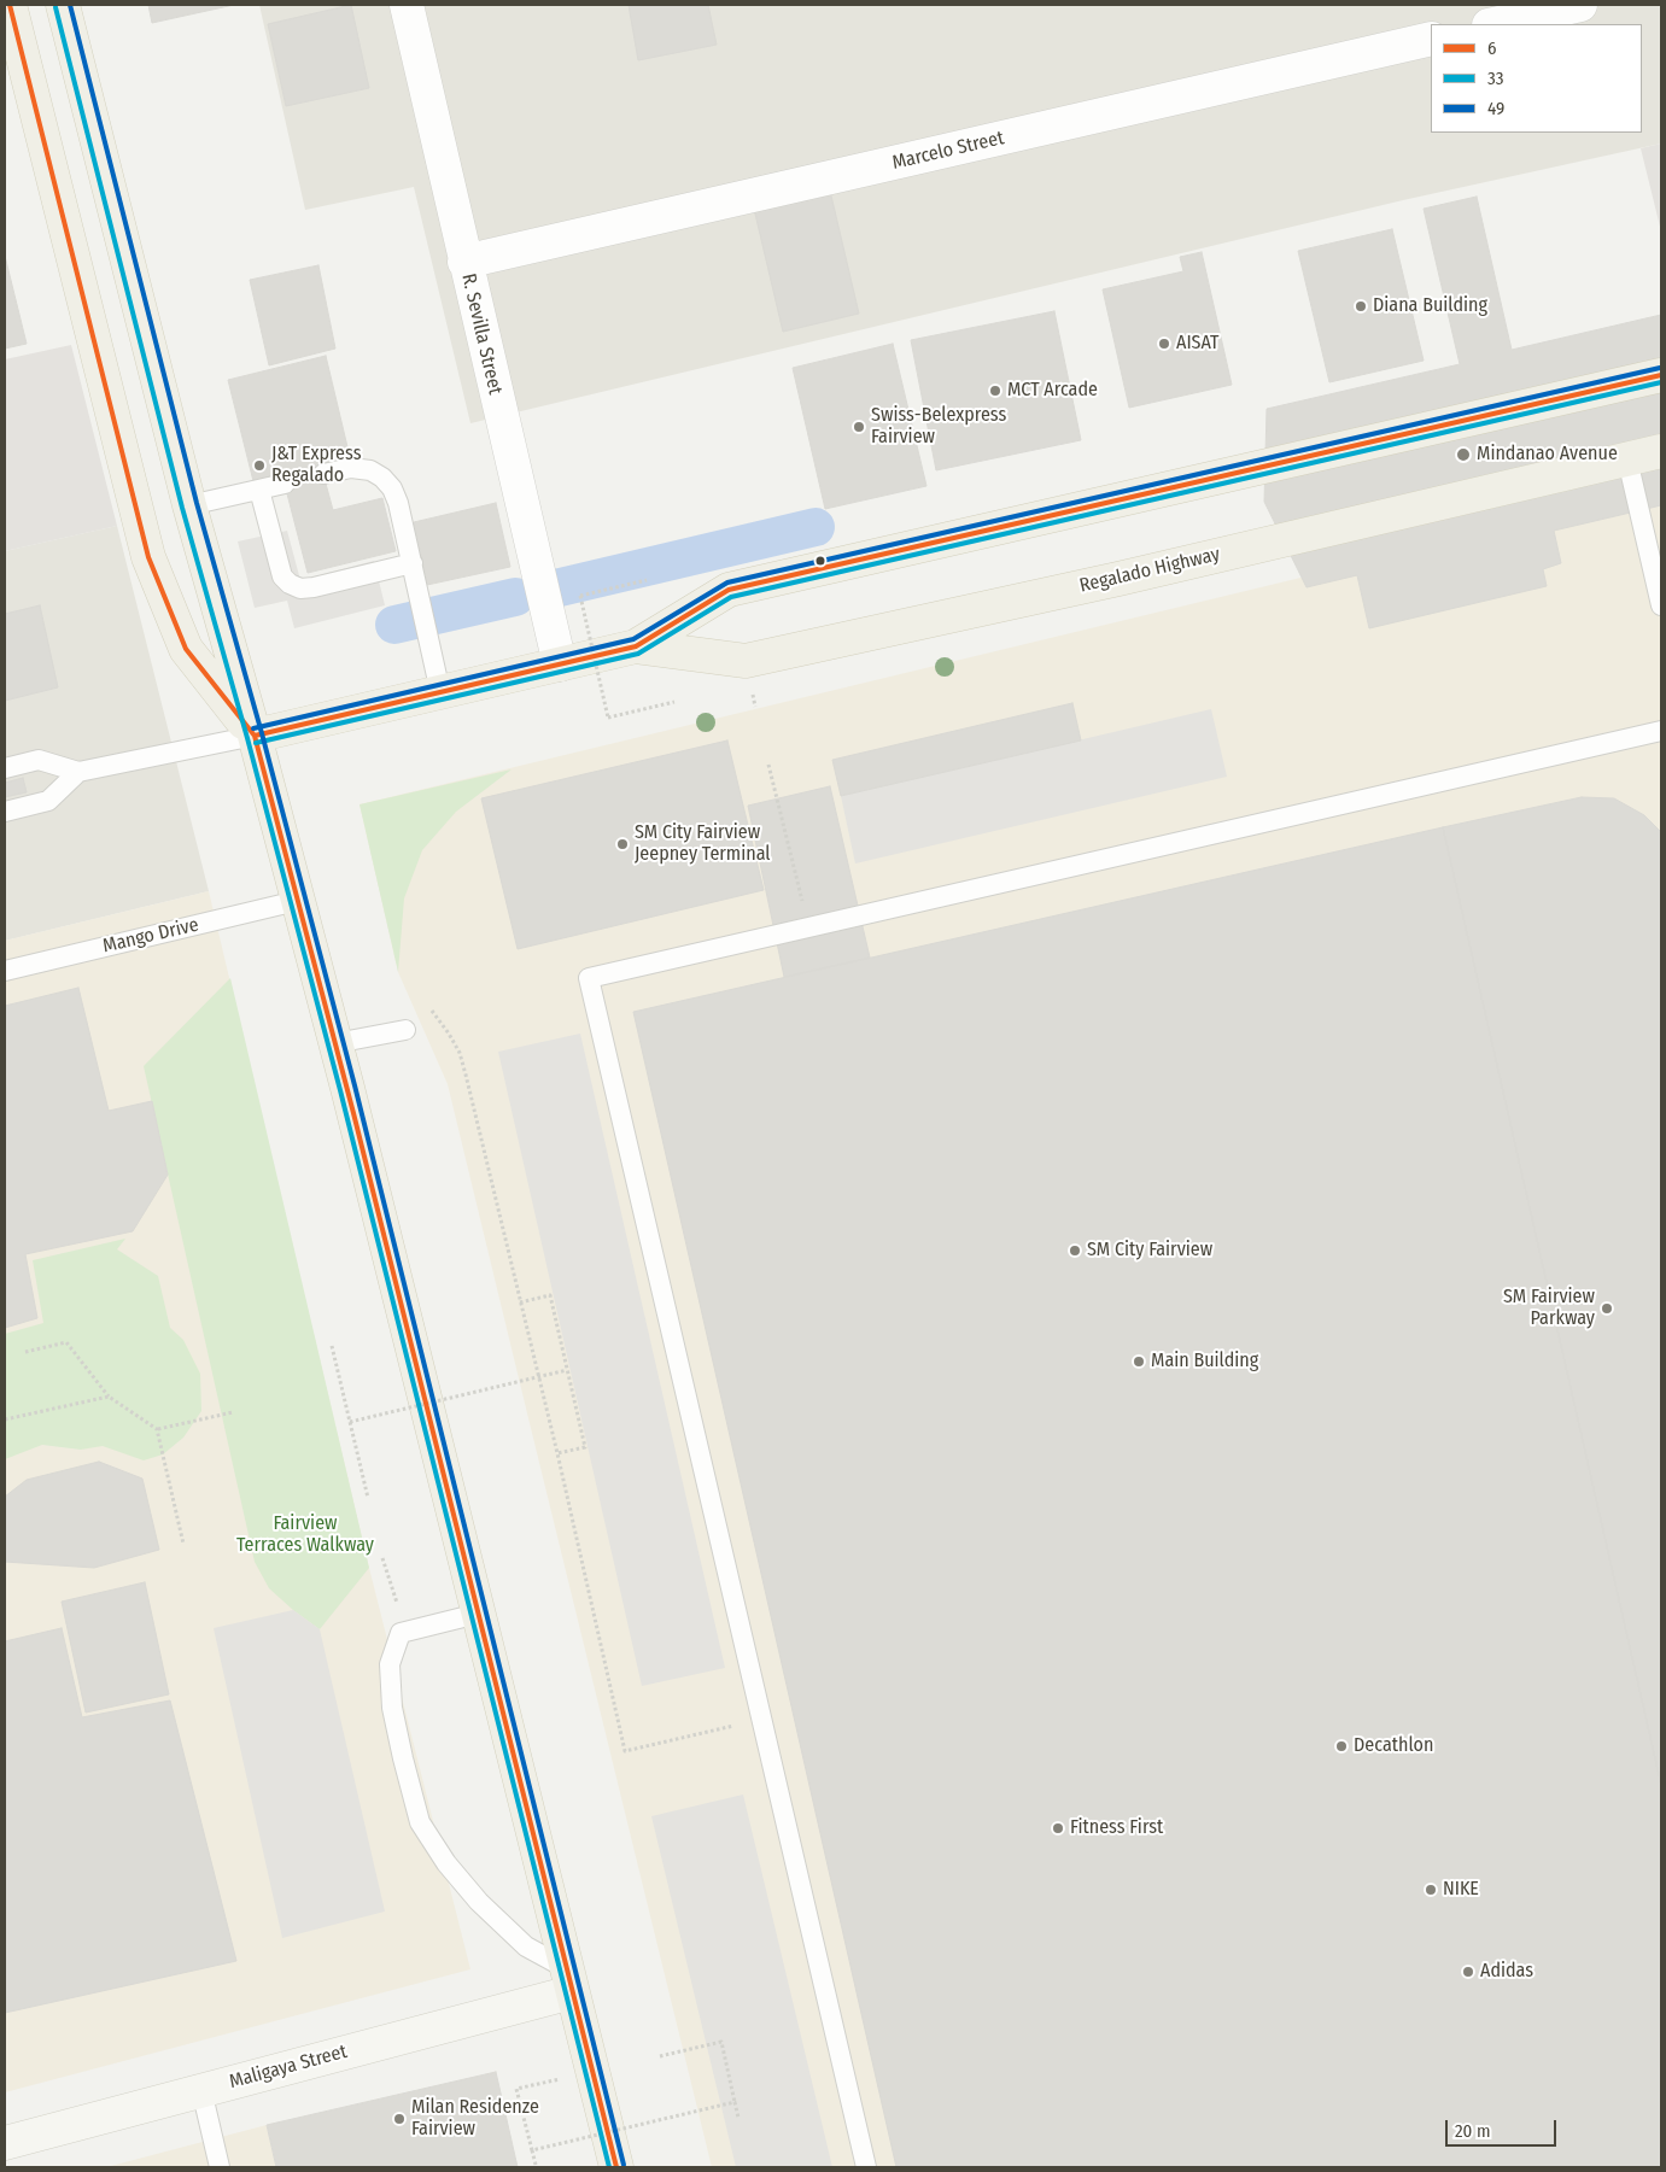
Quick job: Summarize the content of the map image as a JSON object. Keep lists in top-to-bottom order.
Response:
{
  "streets": {
    "main road": ["Regalado Highway", "Maligaya Street"],
    "street": ["Marcelo Street", "R. Sevilla Street"],
    "lane": ["Mango Drive"]
  },
  "crossings": [
    ["Marcelo Street", "R. Sevilla Street"],
    ["R. Sevilla Street", "Regalado Highway"]
  ],
  "parks": ["Fairview Terraces Walkway"],
  "places": [
    "Diana Building",
    "AISAT",
    "MCT Arcade",
    "Swiss-Belexpress Fairview",
    "Mindanao Avenue",
    "J&T Express Regalado",
    "SM City Fairview Jeepney Terminal",
    "SM City Fairview",
    "SM Fairview Parkway",
    "Main Building",
    "Decathlon",
    "Fitness First",
    "NIKE",
    "Adidas",
    "Milan Residenze Fairview"
  ],
  "lines": ["transit line 6", "transit line 49", "transit line 33"],
  "legend": ["6", "33", "49"],
  "scale_bar": "20 m"
}
